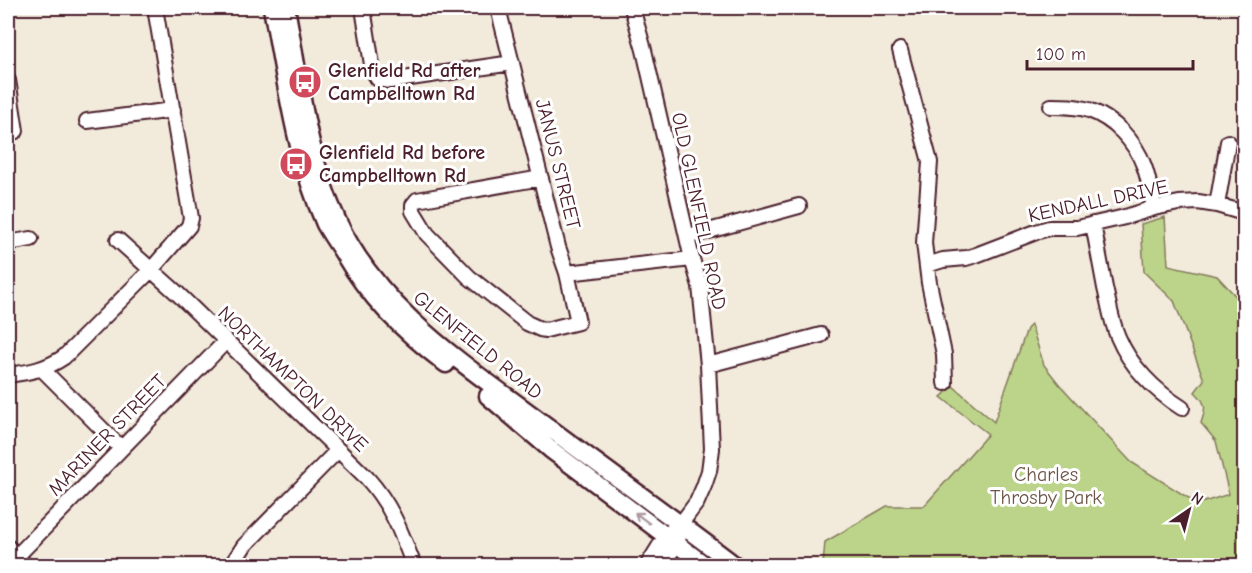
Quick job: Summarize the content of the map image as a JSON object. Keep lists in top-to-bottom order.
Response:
{
  "streets": {
    "main road": ["GLENFIELD ROAD"],
    "street": [
      "JANUS STREET",
      "KENDALL DRIVE",
      "OLD GLENFIELD ROAD",
      "NORTHAMPTON DRIVE",
      "MARINER STREET"
    ]
  },
  "crossings": [
    ["OLD GLENFIELD ROAD", "GLENFIELD ROAD"],
    ["NORTHAMPTON DRIVE", "MARINER STREET"]
  ],
  "parks": ["Charles Throsby Park"],
  "places": {
    "bus stop": ["Glenfield Rd after Campbelltown Rd", "Glenfield Rd before Campbelltown Rd"]
  },
  "scale_bar": "100 m",
  "north": "top right"
}
